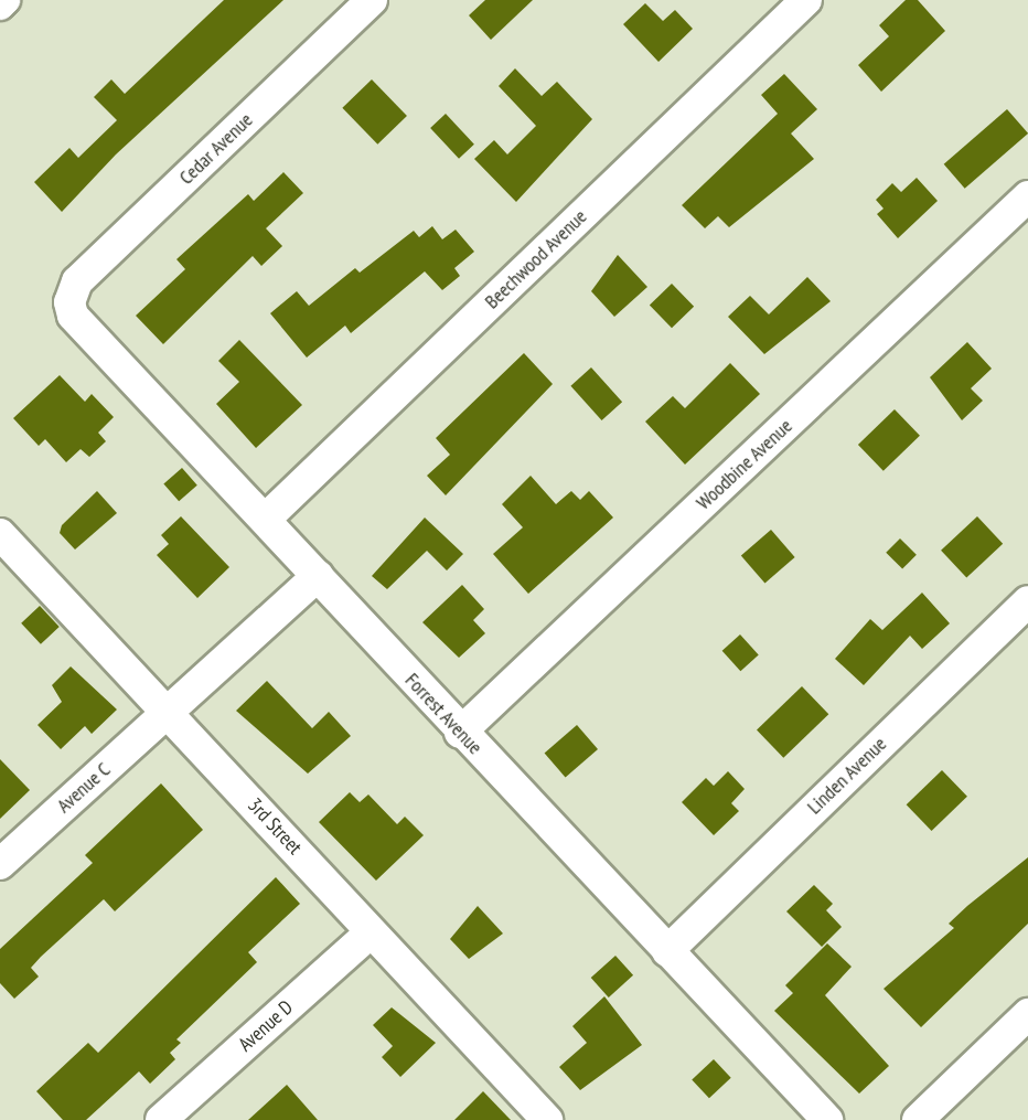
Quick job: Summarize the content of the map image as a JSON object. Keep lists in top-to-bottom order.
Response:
{
  "streets": {
    "street": [
      "Cedar Avenue",
      "Beechwood Avenue",
      "Woodbine Avenue",
      "Forrest Avenue",
      "Linden Avenue",
      "Avenue C",
      "3rd Street",
      "Avenue D"
    ]
  },
  "crossings": [
    ["Cedar Avenue", "Forrest Avenue"],
    ["Beechwood Avenue", "Forrest Avenue"],
    ["Woodbine Avenue", "Forrest Avenue"],
    ["Forrest Avenue", "Linden Avenue"],
    ["Avenue C", "3rd Street"],
    ["3rd Street", "Avenue D"]
  ]
}
